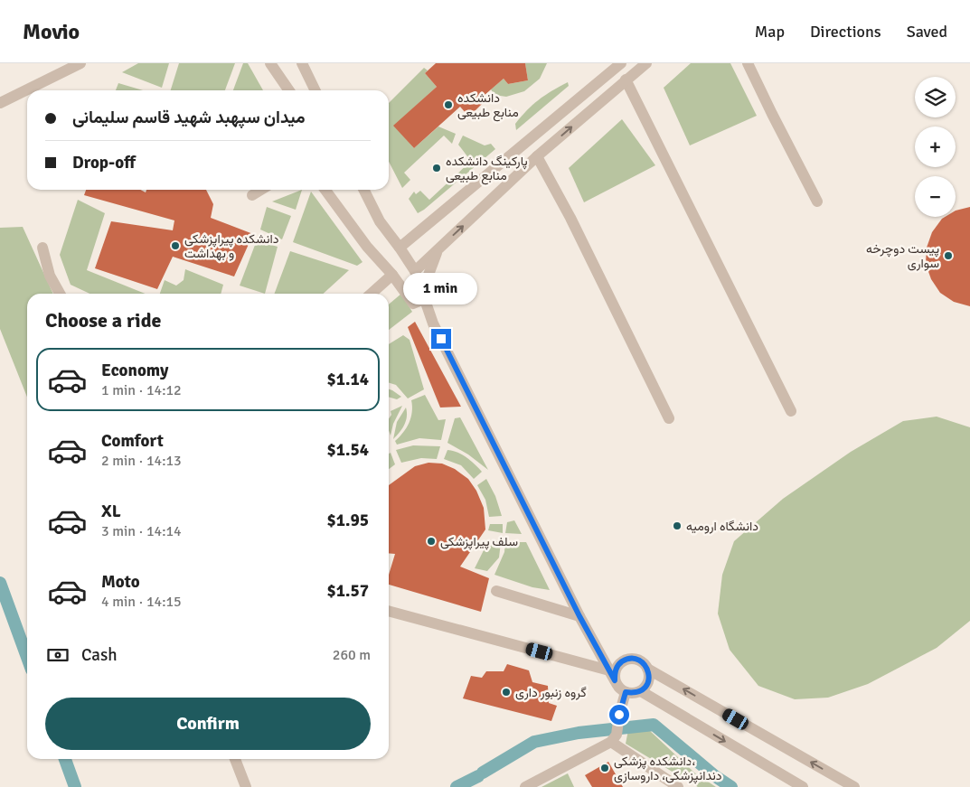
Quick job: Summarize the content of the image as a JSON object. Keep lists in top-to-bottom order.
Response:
{
  "places": [
    "دانشکده منابع طبیعی",
    "پارکینگ دانشکده منابع طبیعی",
    "دانشکده پیراپزشکی و بهداشت",
    "پیست دوچرخه سواری",
    "دانشگاه ارومیه",
    "سلف پیراپزشکی",
    "گروه زنبور داری",
    "دانشکده پزشکی، دندانپزشکی، داروسازی"
  ],
  "page": {
    "header": "Movio",
    "nav": ["Map", "Directions", "Saved"],
    "map_buttons": ["+", "−"],
    "banner": ["میدان سپهبد شهید قاسم سلیمانی", "Drop-off"],
    "bubble": "1 min",
    "heading": "Choose a ride",
    "list": [
      {
        "name": "Economy",
        "note": "1 min · 14:12",
        "value": "$1.14"
      },
      {
        "name": "Comfort",
        "note": "2 min · 14:13",
        "value": "$1.54"
      },
      {
        "name": "XL",
        "note": "3 min · 14:14",
        "value": "$1.95"
      },
      {
        "name": "Moto",
        "note": "4 min · 14:15",
        "value": "$1.57"
      }
    ],
    "pay": ["Cash", "260 m"],
    "buttons": "Confirm"
  }
}
